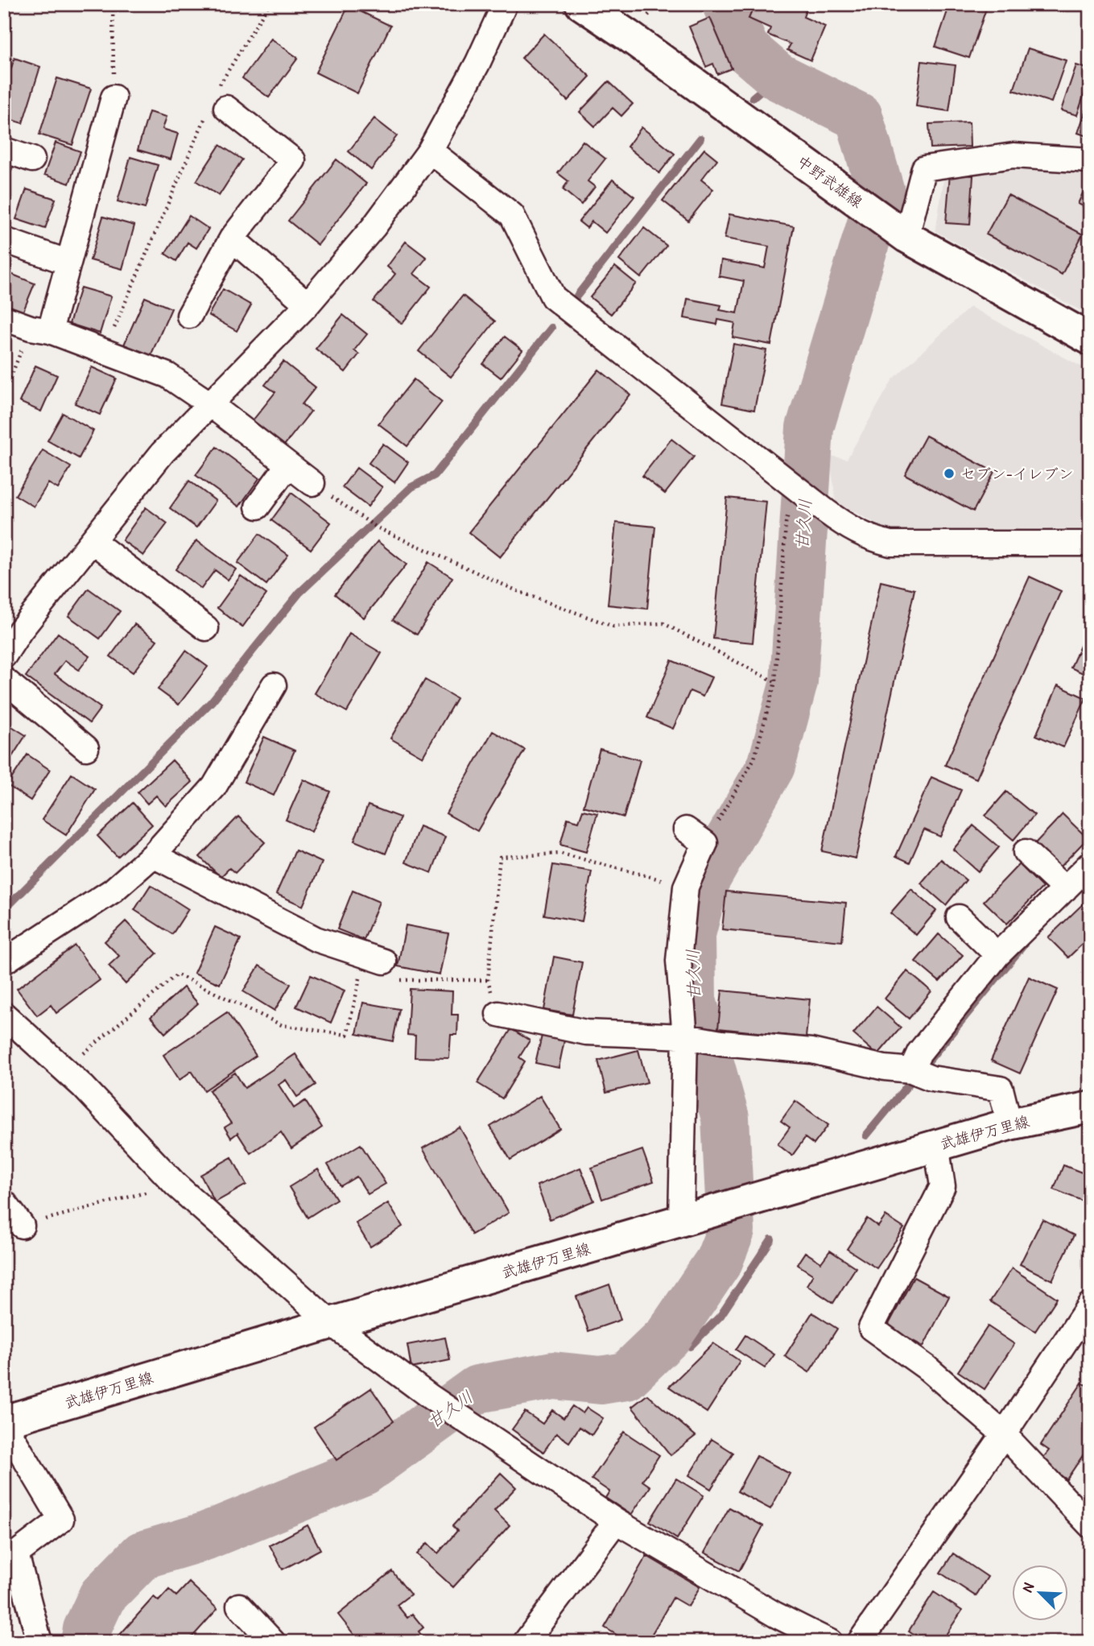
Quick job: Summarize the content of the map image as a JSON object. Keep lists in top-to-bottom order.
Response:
{
  "streets": {
    "main road": ["中野武雄線", "武雄伊万里線"]
  },
  "water": ["甘久川"],
  "places": ["セブン-イレブン"],
  "north": "top left"
}
